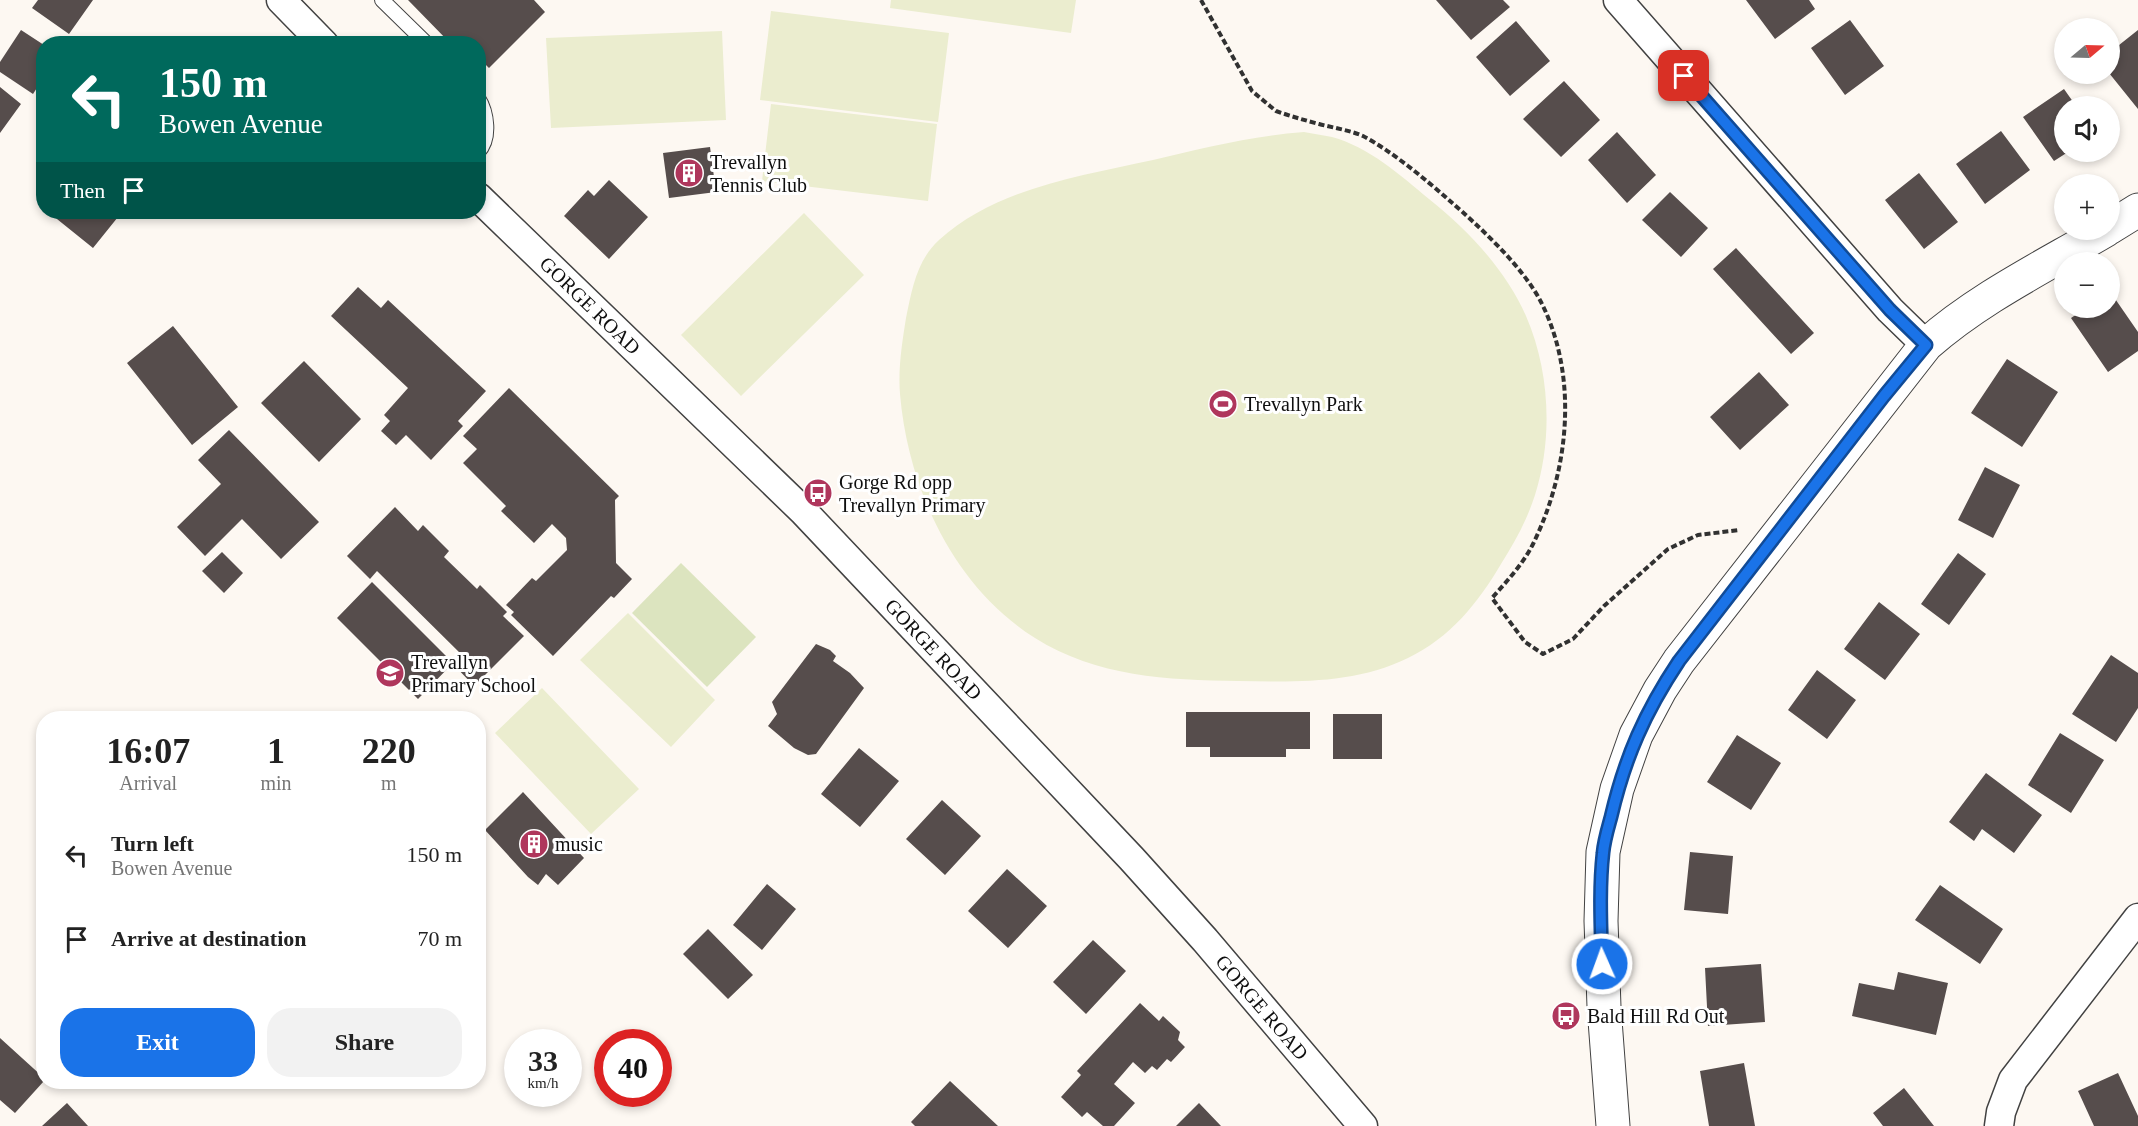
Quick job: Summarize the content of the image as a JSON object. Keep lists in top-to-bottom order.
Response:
{
  "streets": {
    "street": ["GORGE ROAD"]
  },
  "places": {
    "building": ["Trevallyn Tennis Club", "music"],
    "sports": ["Trevallyn Park"],
    "bus stop": ["Gorge Rd opp Trevallyn Primary", "Bald Hill Rd Out"],
    "school or university": ["Trevallyn Primary School"]
  },
  "north": "right",
  "page": {
    "map_buttons": ["+", "−"],
    "turn": ["150 m", "Bowen Avenue"],
    "then": "Then",
    "eta": [
      "16:07",
      "Arrival",
      "1",
      "min",
      "220",
      "m"
    ],
    "list": [
      {
        "name": "Turn left",
        "note": "Bowen Avenue",
        "value": "150 m"
      },
      {
        "name": "Arrive at destination",
        "value": "70 m"
      }
    ],
    "buttons": ["Exit", "Share"],
    "speed": "33 km/h",
    "limit": "40"
  }
}
